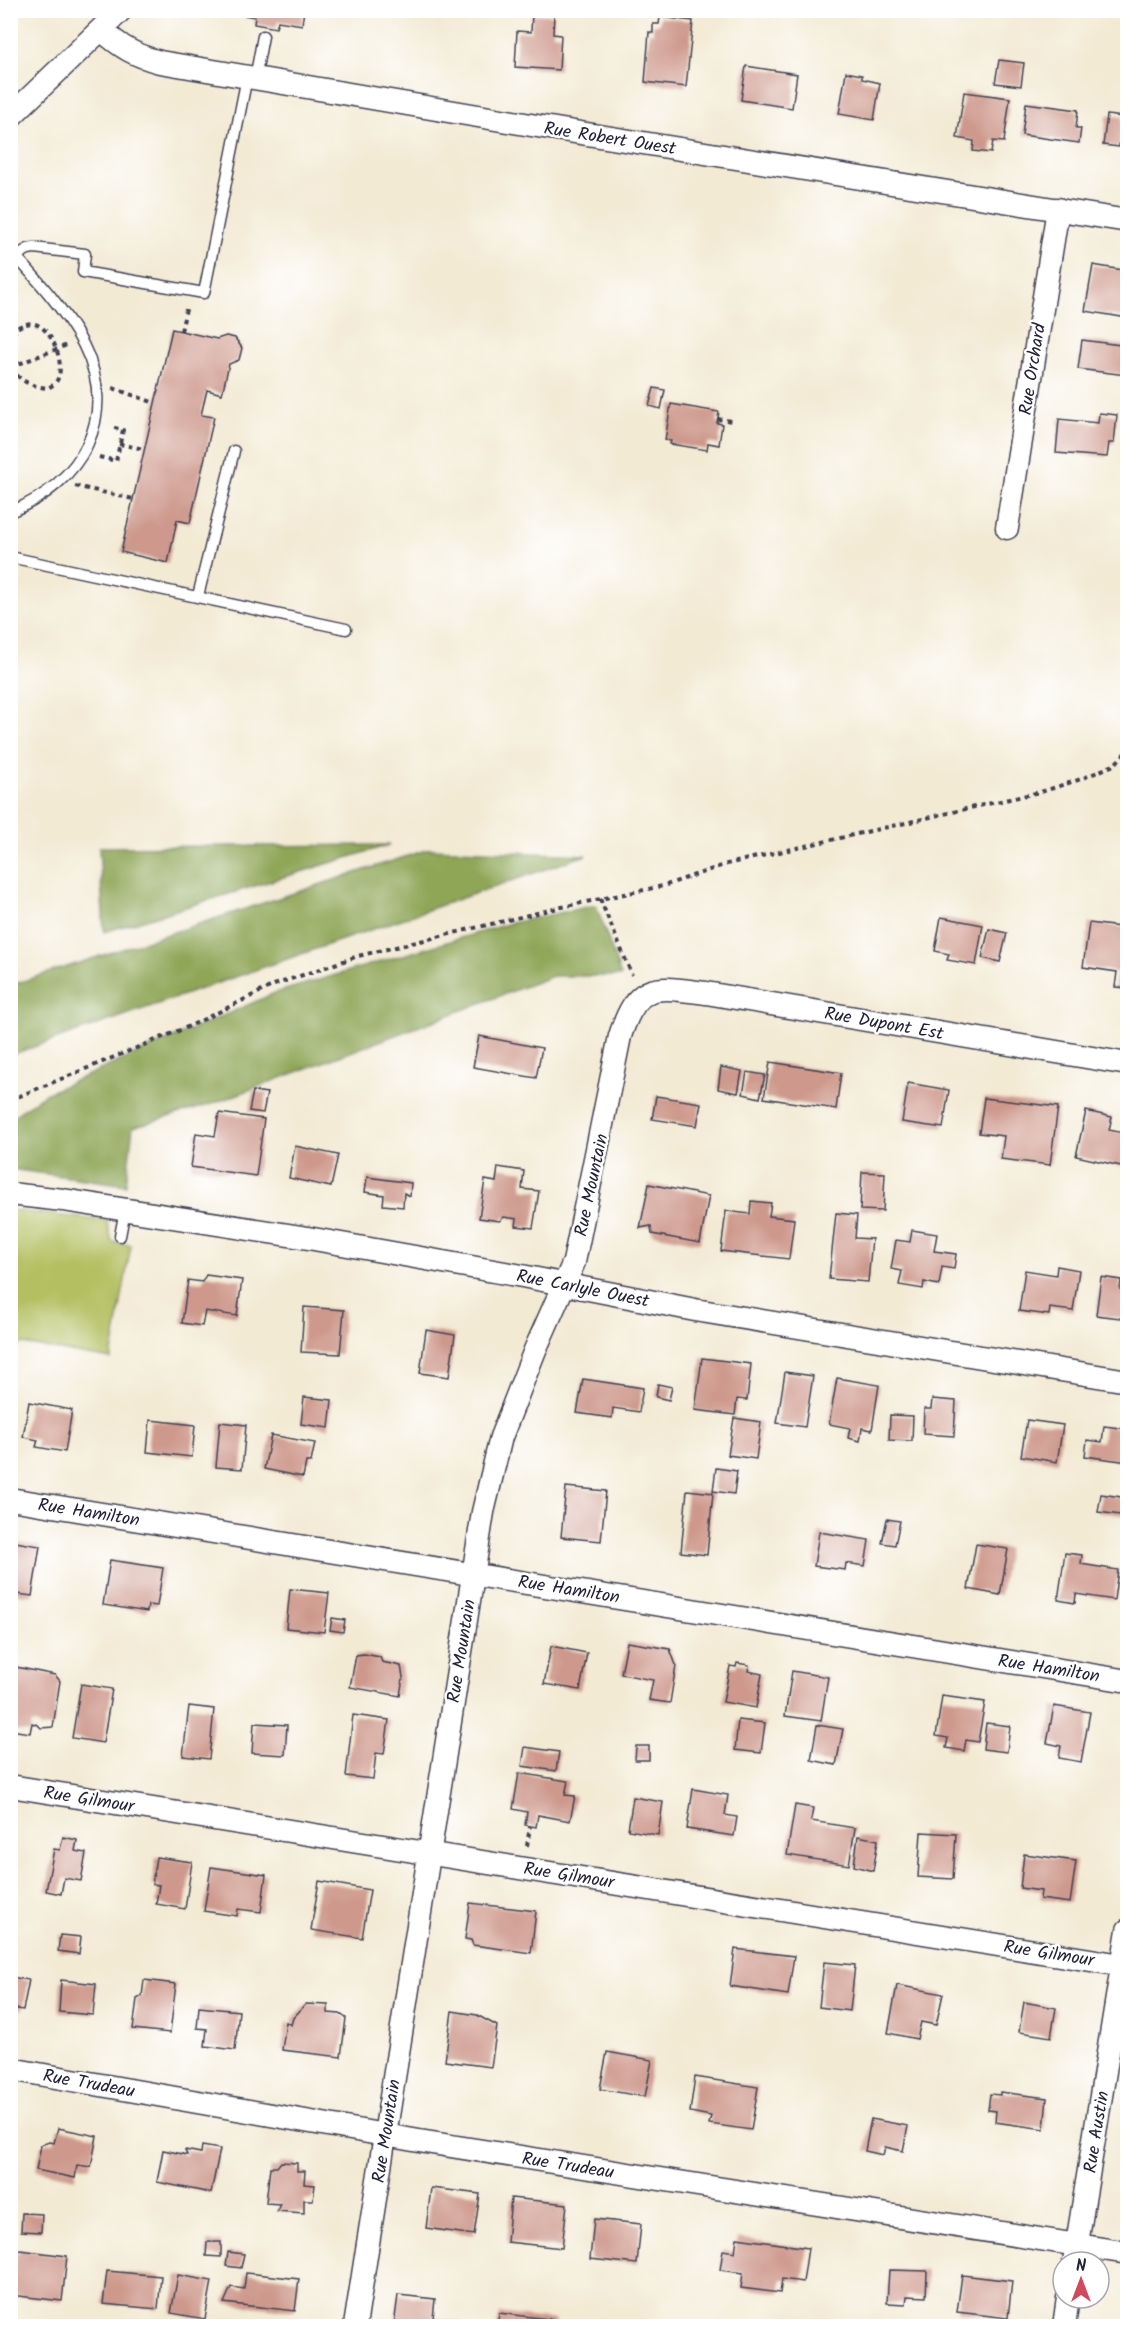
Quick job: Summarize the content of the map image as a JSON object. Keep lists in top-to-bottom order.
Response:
{
  "streets": {
    "street": [
      "Rue Robert Ouest",
      "Rue Orchard",
      "Rue Dupont Est",
      "Rue Mountain",
      "Rue Carlyle Ouest",
      "Rue Hamilton",
      "Rue Gilmour",
      "Rue Trudeau",
      "Rue Austin"
    ]
  },
  "crossings": [
    ["Rue Robert Ouest", "Rue Orchard"],
    ["Rue Dupont Est", "Rue Mountain"],
    ["Rue Mountain", "Rue Carlyle Ouest"],
    ["Rue Mountain", "Rue Hamilton"],
    ["Rue Mountain", "Rue Gilmour"],
    ["Rue Mountain", "Rue Trudeau"],
    ["Rue Gilmour", "Rue Austin"]
  ],
  "north": "top"
}
